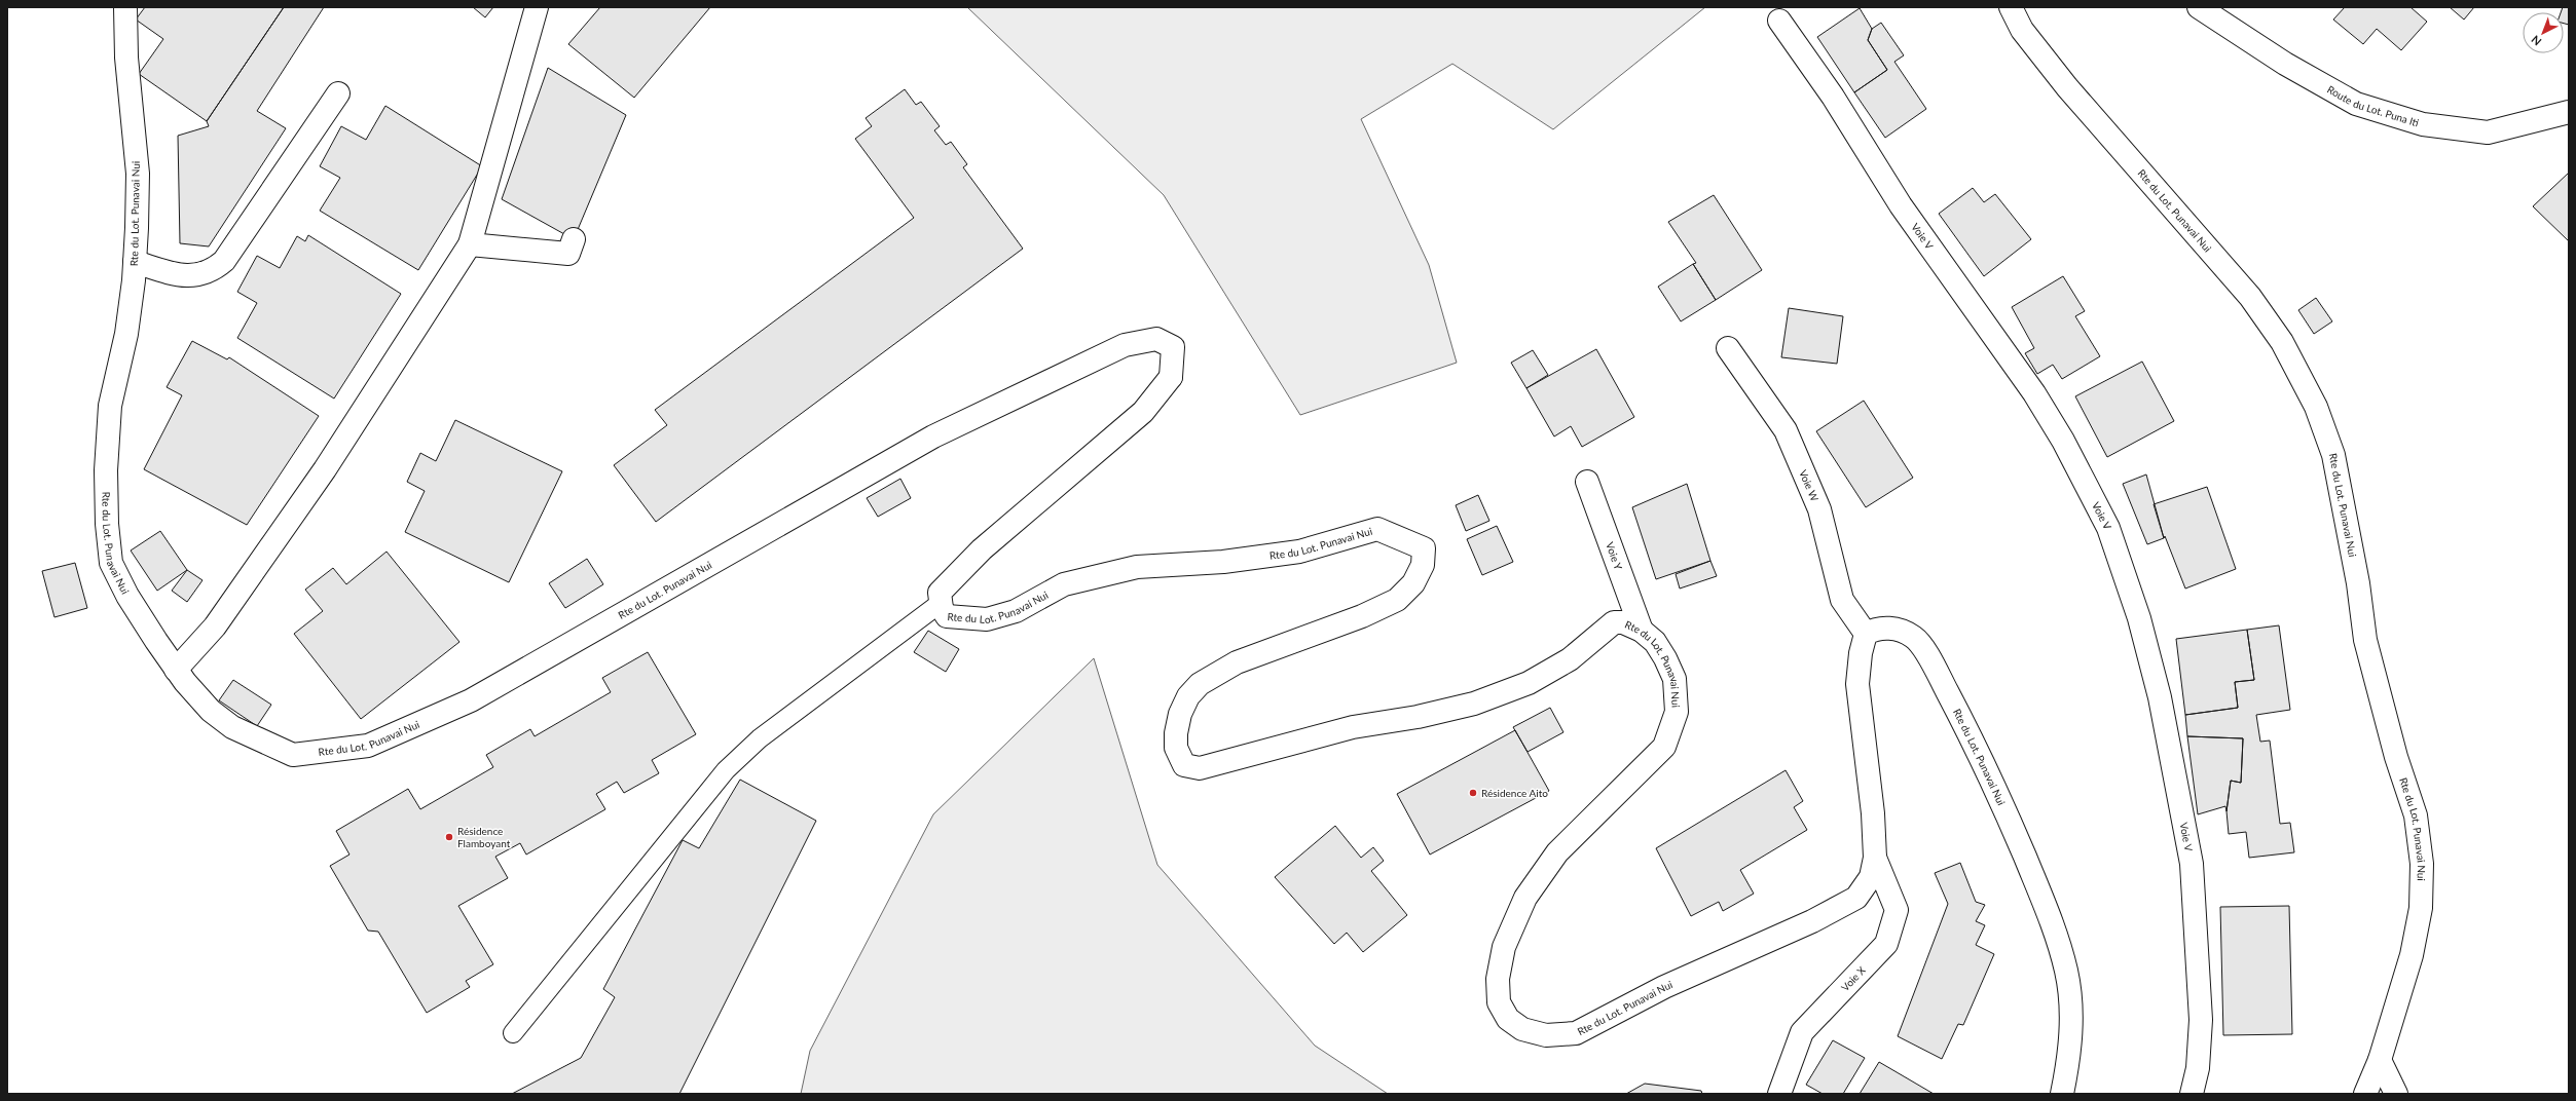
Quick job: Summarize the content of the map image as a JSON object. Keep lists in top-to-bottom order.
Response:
{
  "streets": {
    "street": [
      "Route du Lot. Puna Iti",
      "Rte du Lot. Punavai Nui",
      "Voie V",
      "Voie W",
      "Voie Y",
      "Voie X"
    ]
  },
  "crossings": [
    ["Rte du Lot. Punavai Nui", "Voie W"],
    ["Rte du Lot. Punavai Nui", "Voie Y"],
    ["Rte du Lot. Punavai Nui", "Voie X"]
  ],
  "places": ["Résidence Aito", "Résidence Flamboyant"],
  "north": "bottom left"
}
